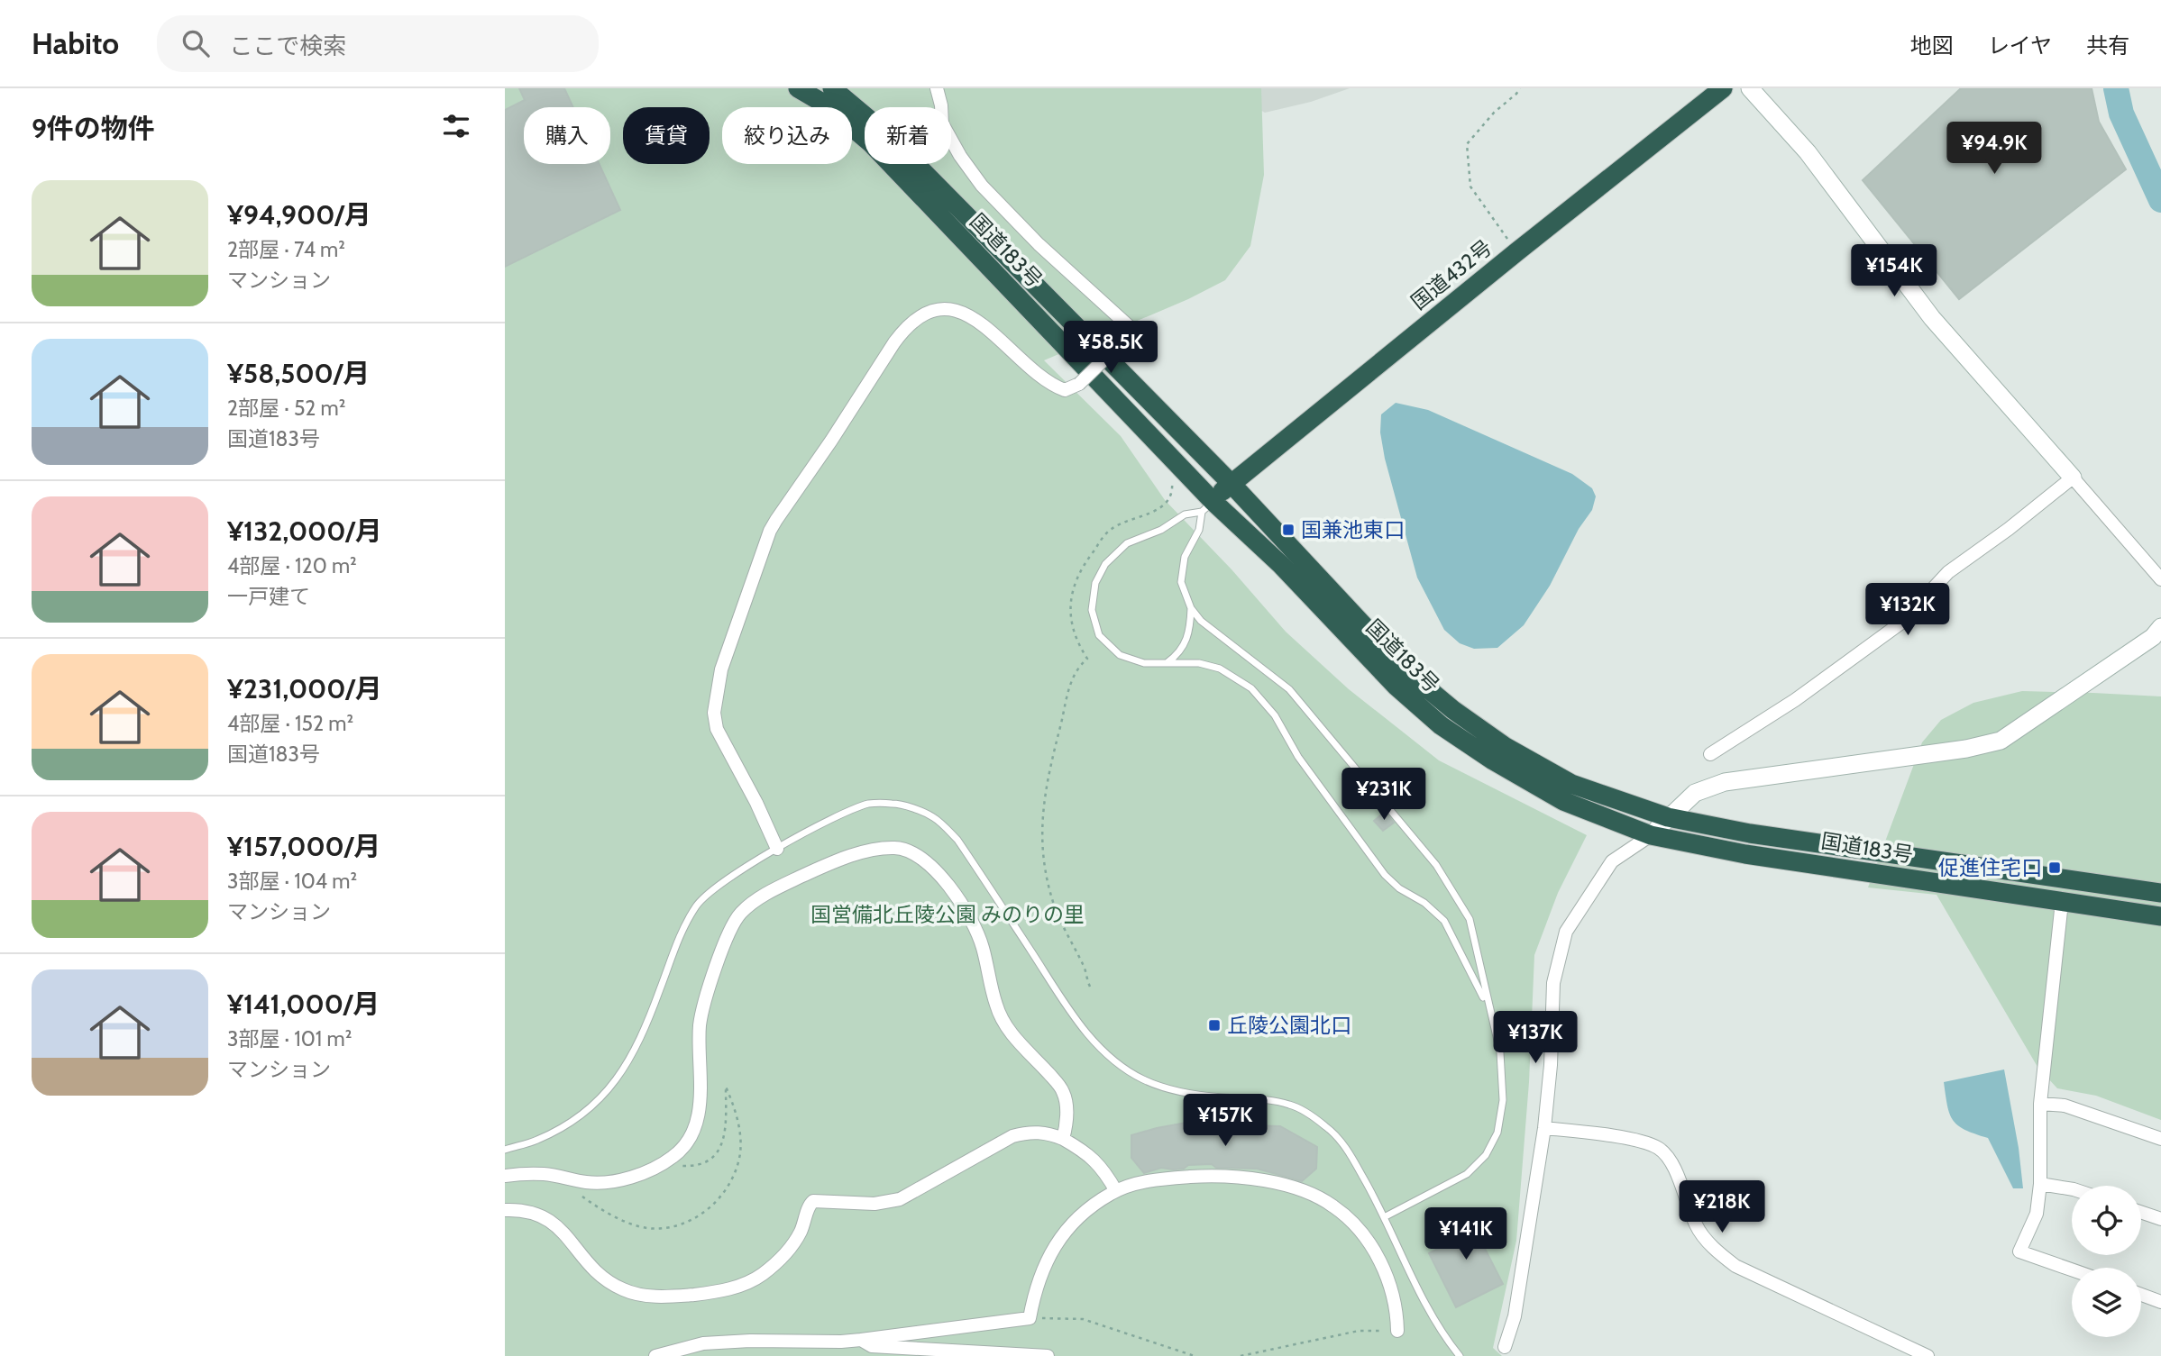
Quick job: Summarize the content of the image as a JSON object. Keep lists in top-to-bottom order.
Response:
{
  "streets": {
    "highway": ["国道183号", "国道432号"]
  },
  "crossings": [
    ["国道183号", "国道432号"]
  ],
  "parks": ["国営備北丘陵公園 みのりの里"],
  "places": {
    "transit": ["国兼池東口", "促進住宅口", "丘陵公園北口"]
  },
  "page": {
    "header": "Habito",
    "search": "ここで検索",
    "nav": ["地図", "レイヤ", "共有"],
    "heading": "9件の物件",
    "chip": [
      "購入",
      "賃貸",
      "絞り込み",
      "新着"
    ],
    "price": [
      "¥94.9K",
      "¥154K",
      "¥58.5K",
      "¥132K",
      "¥231K",
      "¥137K",
      "¥157K",
      "¥218K",
      "¥141K"
    ],
    "list": [
      {
        "name": "¥94,900/月",
        "note": "2部屋 · 74 m² · マンション"
      },
      {
        "name": "¥58,500/月",
        "note": "2部屋 · 52 m² · 国道183号"
      },
      {
        "name": "¥132,000/月",
        "note": "4部屋 · 120 m² · 一戸建て"
      },
      {
        "name": "¥231,000/月",
        "note": "4部屋 · 152 m² · 国道183号"
      },
      {
        "name": "¥157,000/月",
        "note": "3部屋 · 104 m² · マンション"
      },
      {
        "name": "¥141,000/月",
        "note": "3部屋 · 101 m² · マンション"
      }
    ]
  }
}
